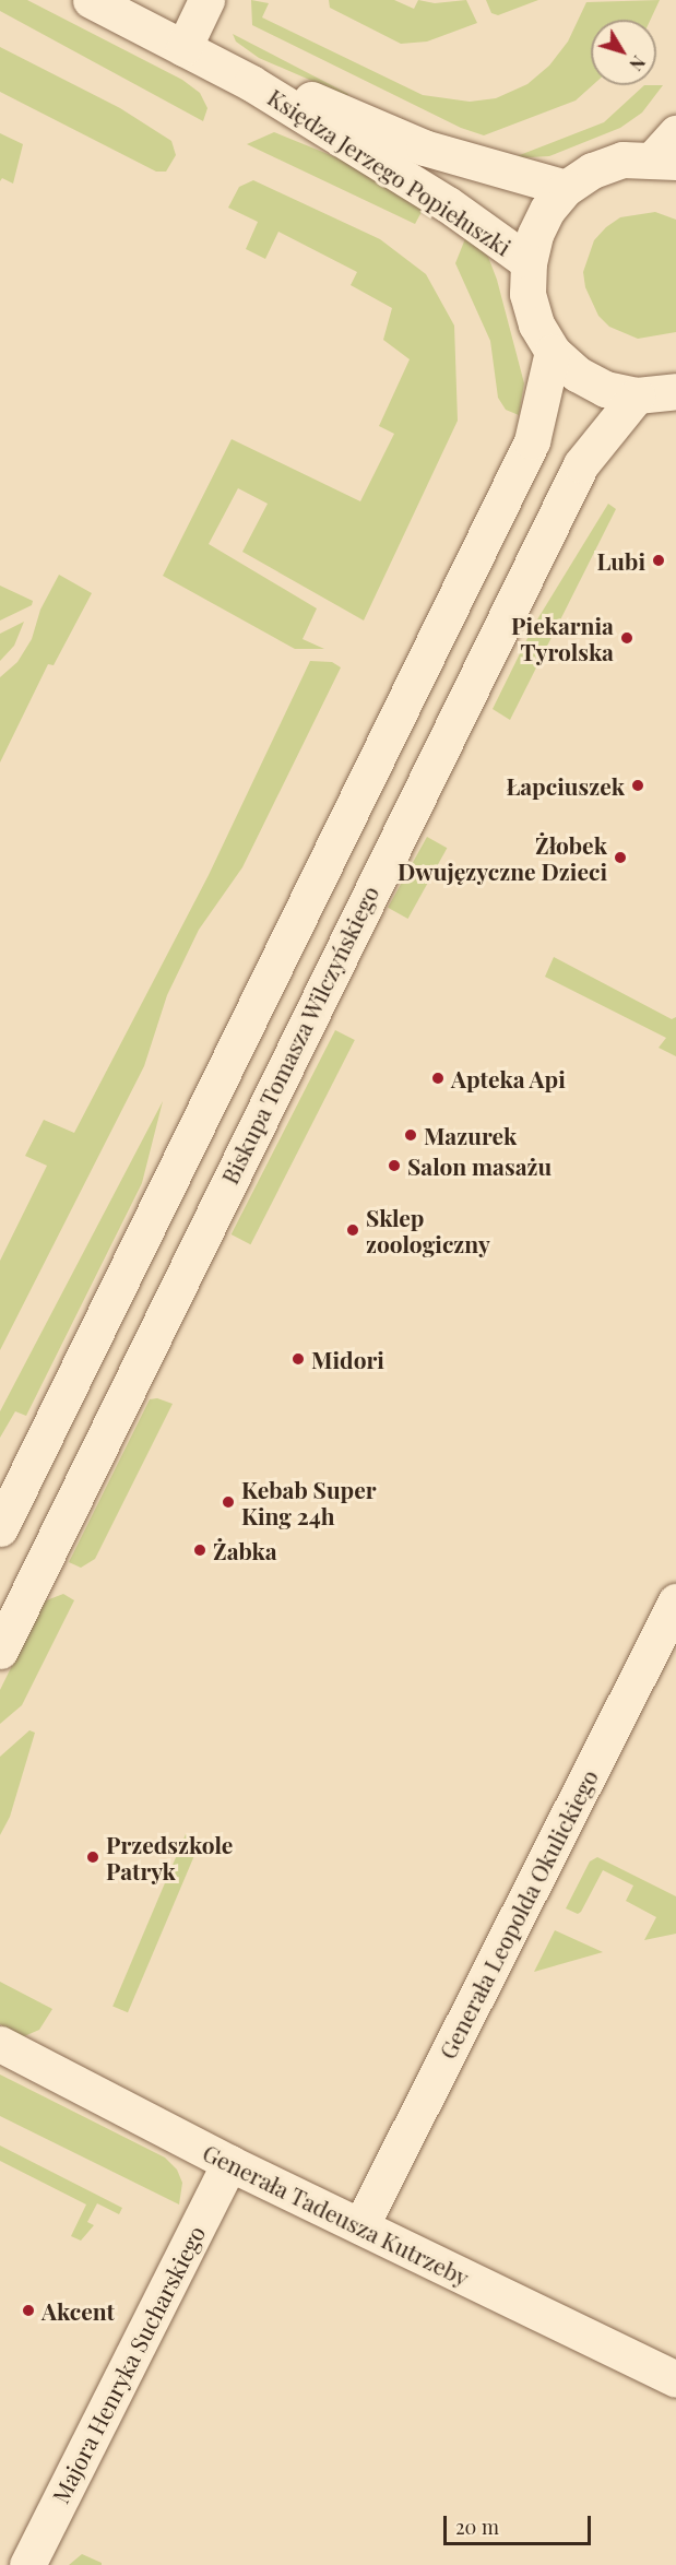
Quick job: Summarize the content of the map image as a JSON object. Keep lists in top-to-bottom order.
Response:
{
  "streets": {
    "street": [
      "Księdza Jerzego Popiełuszki",
      "Biskupa Tomasza Wilczyńskiego",
      "Generała Leopolda Okulickiego",
      "Generała Tadeusza Kutrzeby",
      "Majora Henryka Sucharskiego"
    ]
  },
  "crossings": [
    ["Generała Leopolda Okulickiego", "Generała Tadeusza Kutrzeby"],
    ["Generała Tadeusza Kutrzeby", "Majora Henryka Sucharskiego"]
  ],
  "places": [
    "Lubi",
    "Piekarnia Tyrolska",
    "Łapciuszek",
    "Żłobek Dwujęzyczne Dzieci",
    "Apteka Api",
    "Mazurek",
    "Salon masażu",
    "Sklep zoologiczny",
    "Midori",
    "Kebab Super King 24h",
    "Żabka",
    "Przedszkole Patryk",
    "Akcent"
  ],
  "scale_bar": "20 m",
  "north": "bottom right"
}
